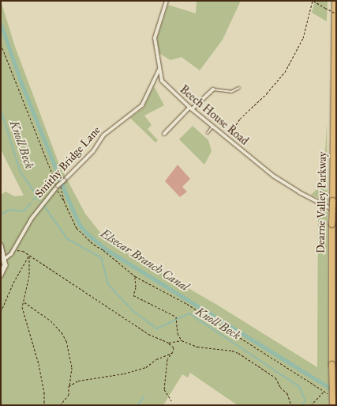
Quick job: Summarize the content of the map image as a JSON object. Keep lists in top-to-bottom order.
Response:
{
  "streets": {
    "highway": ["Dearne Valley Parkway"],
    "street": ["Beech House Road", "Smithy Bridge Lane"]
  },
  "crossings": [
    ["Beech House Road", "Smithy Bridge Lane"]
  ],
  "water": ["Knoll Beck", "Elsecar Branch Canal"]
}
